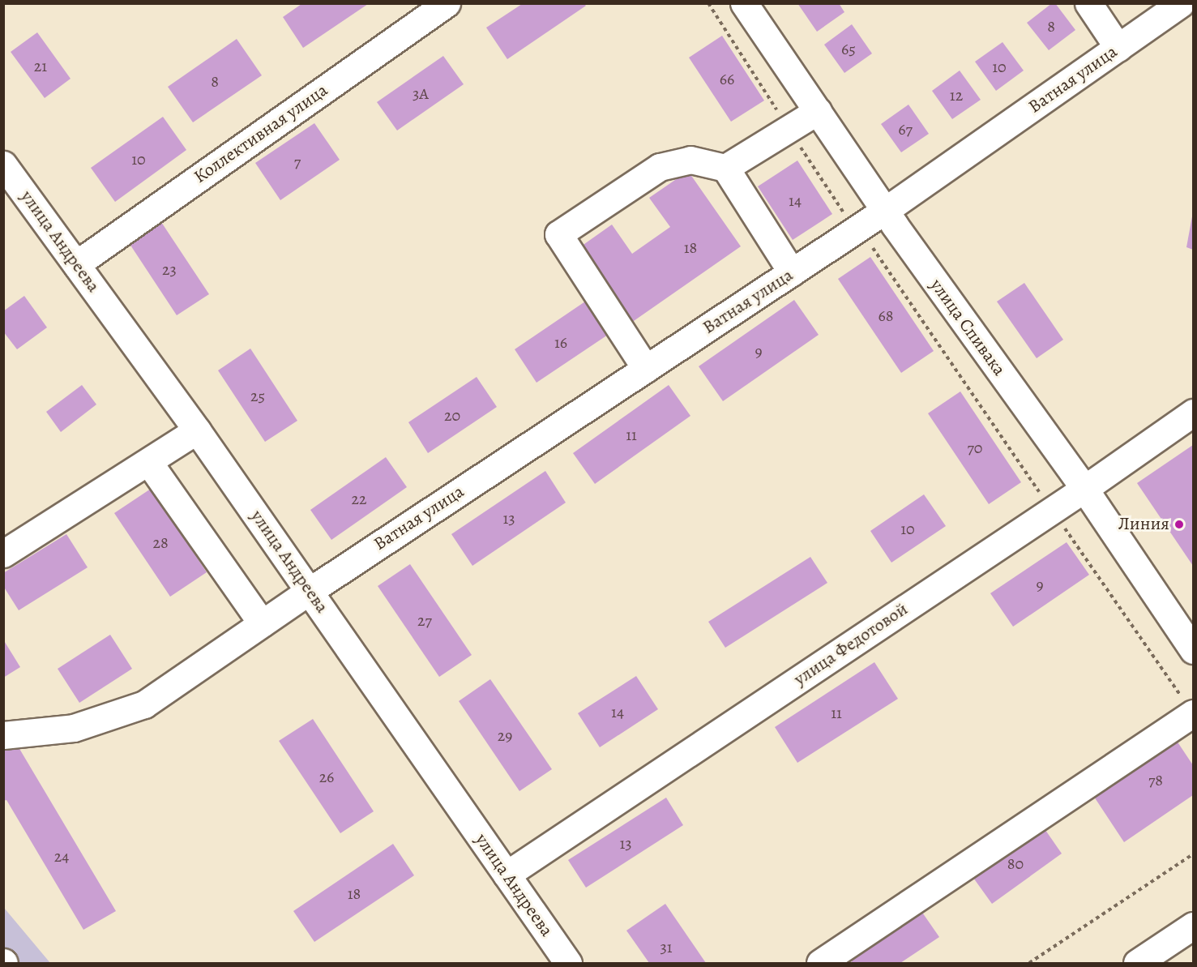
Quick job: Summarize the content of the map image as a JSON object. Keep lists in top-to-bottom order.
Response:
{
  "streets": {
    "main road": [
      "Ватная улица",
      "Коллективная улица",
      "улица Андреева",
      "улица Спивака",
      "улица Федотовой"
    ]
  },
  "crossings": [
    ["Ватная улица", "улица Андреева"],
    ["Ватная улица", "улица Спивака"],
    ["Коллективная улица", "улица Андреева"],
    ["улица Андреева", "улица Федотовой"],
    ["улица Спивака", "улица Федотовой"]
  ],
  "places": ["Линия"],
  "house_numbers": [
    "8",
    "65",
    "21",
    "10",
    "66",
    "8",
    "3А",
    "12",
    "67",
    "10",
    "7",
    "14",
    "18",
    "23",
    "68",
    "16",
    "9",
    "25",
    "20",
    "11",
    "70",
    "22",
    "13",
    "10",
    "28",
    "9",
    "27",
    "14",
    "11",
    "29",
    "26",
    "78",
    "13",
    "24",
    "80",
    "18",
    "31"
  ]
}
